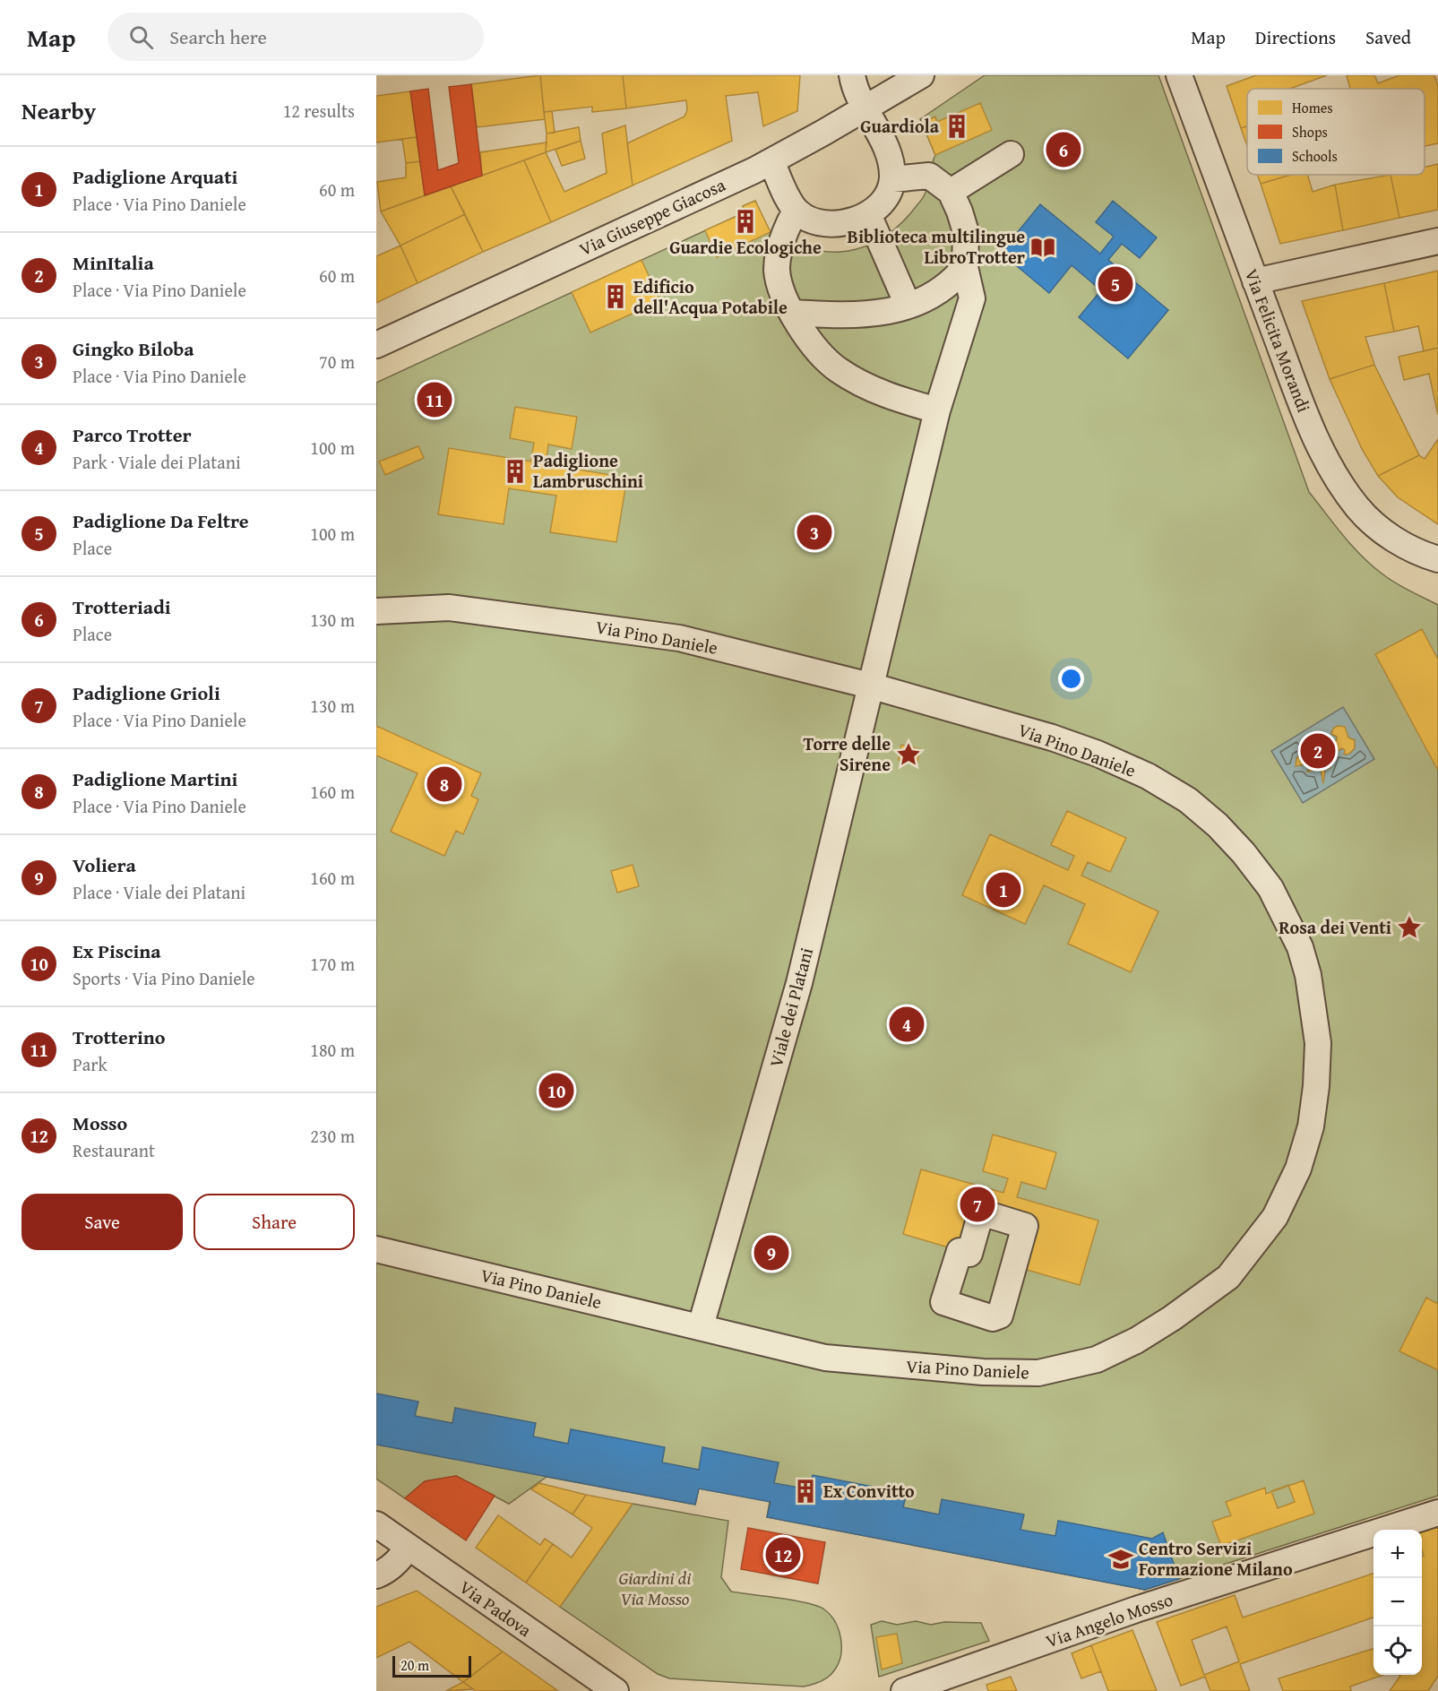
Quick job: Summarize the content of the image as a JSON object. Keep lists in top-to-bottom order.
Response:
{
  "streets": {
    "street": [
      "Via Giuseppe Giacosa",
      "Via Felicita Morandi",
      "Via Pino Daniele",
      "Viale dei Platani",
      "Via Padova",
      "Via Angelo Mosso"
    ]
  },
  "crossings": [
    ["Via Pino Daniele", "Viale dei Platani"]
  ],
  "parks": ["Giardini di Via Mosso"],
  "places": {
    "building": [
      "Guardiola",
      "Guardie Ecologiche",
      "Edificio dell'Acqua Potabile",
      "Padiglione Lambruschini",
      "Ex Convitto"
    ],
    "library": ["Biblioteca multilingue LibroTrotter"],
    "place": ["Torre delle Sirene", "Rosa dei Venti"],
    "school or university": ["Centro Servizi Formazione Milano"]
  },
  "legend": ["Homes", "Shops", "Schools"],
  "scale_bar": "20 m",
  "page": {
    "header": "Map",
    "search": "Search here",
    "nav": ["Map", "Directions", "Saved"],
    "heading": ["Nearby", "12 results"],
    "pins": [
      "6",
      "5",
      "11",
      "3",
      "2",
      "8",
      "1",
      "4",
      "10",
      "7",
      "9",
      "12"
    ],
    "list": [
      {
        "mark": "1",
        "name": "Padiglione Arquati",
        "note": "Place · Via Pino Daniele",
        "value": "60 m"
      },
      {
        "mark": "2",
        "name": "MinItalia",
        "note": "Place · Via Pino Daniele",
        "value": "60 m"
      },
      {
        "mark": "3",
        "name": "Gingko Biloba",
        "note": "Place · Via Pino Daniele",
        "value": "70 m"
      },
      {
        "mark": "4",
        "name": "Parco Trotter",
        "note": "Park · Viale dei Platani",
        "value": "100 m"
      },
      {
        "mark": "5",
        "name": "Padiglione Da Feltre",
        "note": "Place",
        "value": "100 m"
      },
      {
        "mark": "6",
        "name": "Trotteriadi",
        "note": "Place",
        "value": "130 m"
      },
      {
        "mark": "7",
        "name": "Padiglione Grioli",
        "note": "Place · Via Pino Daniele",
        "value": "130 m"
      },
      {
        "mark": "8",
        "name": "Padiglione Martini",
        "note": "Place · Via Pino Daniele",
        "value": "160 m"
      },
      {
        "mark": "9",
        "name": "Voliera",
        "note": "Place · Viale dei Platani",
        "value": "160 m"
      },
      {
        "mark": "10",
        "name": "Ex Piscina",
        "note": "Sports · Via Pino Daniele",
        "value": "170 m"
      },
      {
        "mark": "11",
        "name": "Trotterino",
        "note": "Park",
        "value": "180 m"
      },
      {
        "mark": "12",
        "name": "Mosso",
        "note": "Restaurant",
        "value": "230 m"
      }
    ],
    "buttons": ["Save", "Share"],
    "map_buttons": ["+", "−"],
    "scale": "20 m"
  }
}
